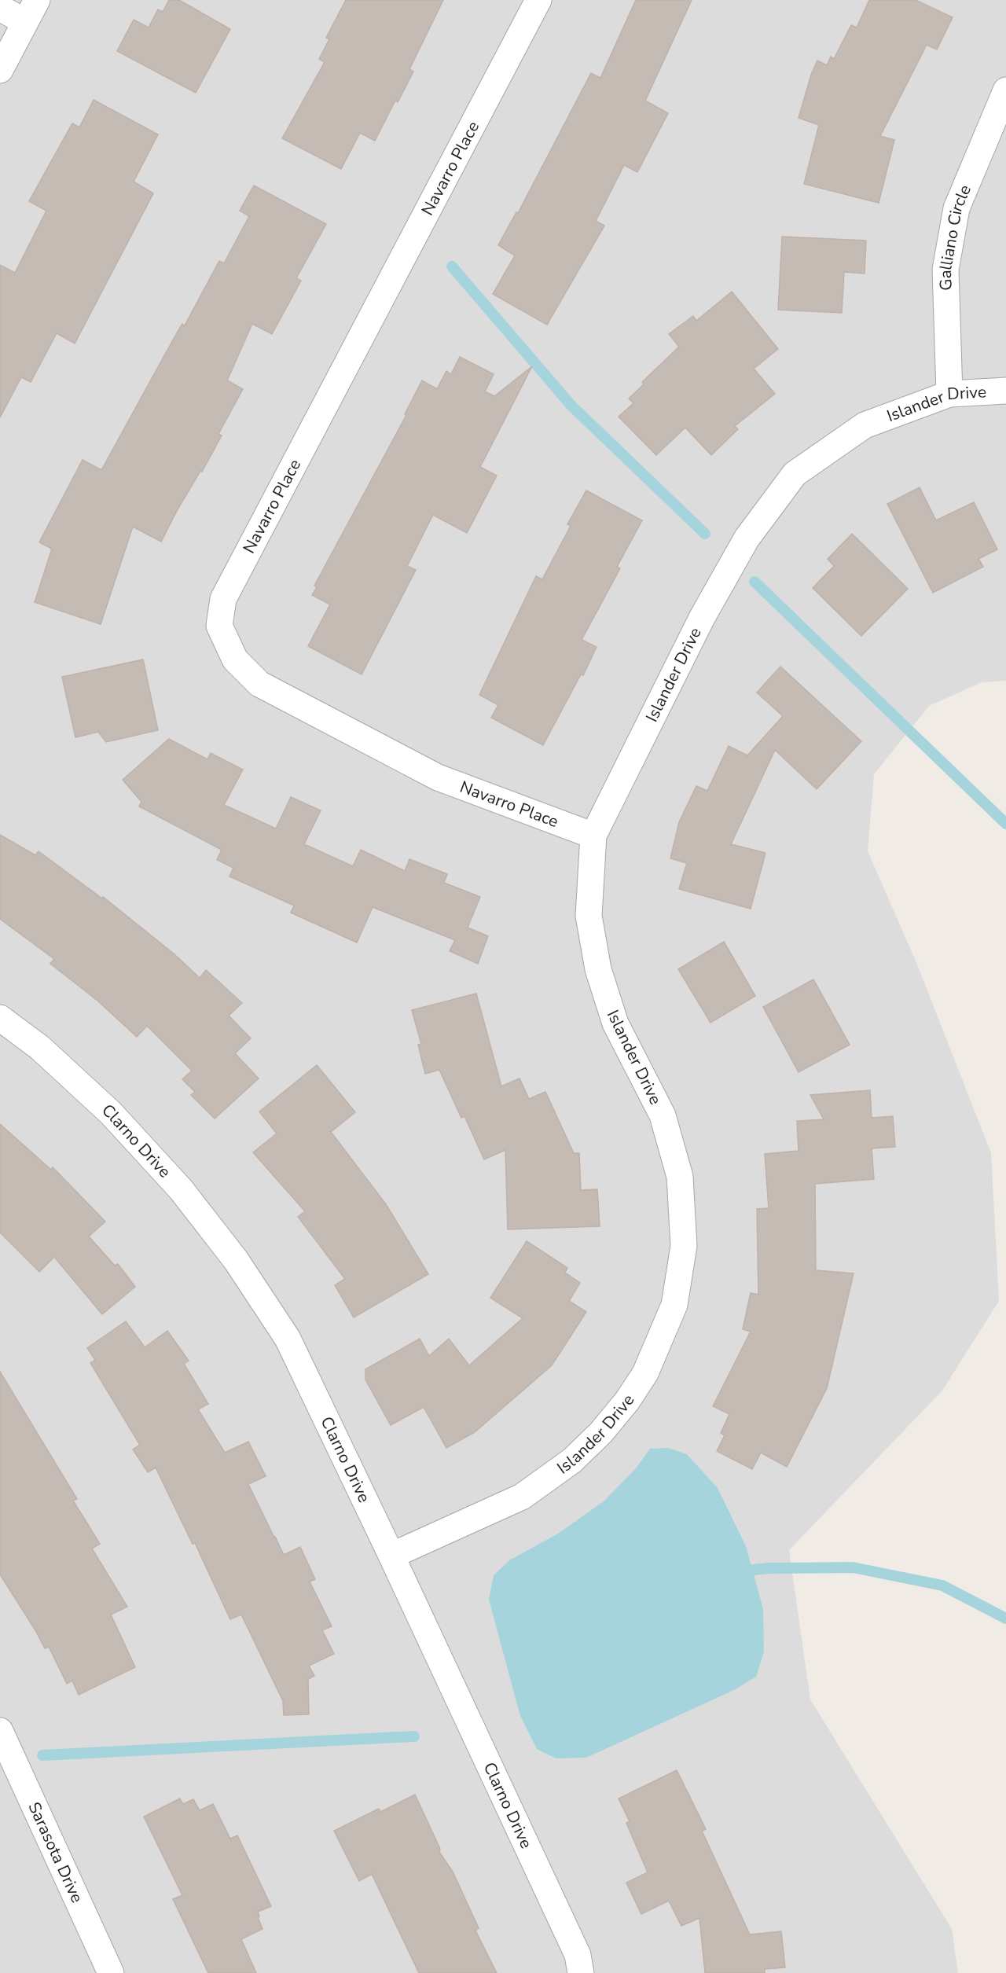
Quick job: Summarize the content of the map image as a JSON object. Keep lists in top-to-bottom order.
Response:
{
  "streets": {
    "street": [
      "Navarro Place",
      "Galliano Circle",
      "Islander Drive",
      "Clarno Drive",
      "Sarasota Drive"
    ]
  },
  "crossings": [
    ["Navarro Place", "Islander Drive"],
    ["Galliano Circle", "Islander Drive"],
    ["Islander Drive", "Clarno Drive"]
  ]
}
